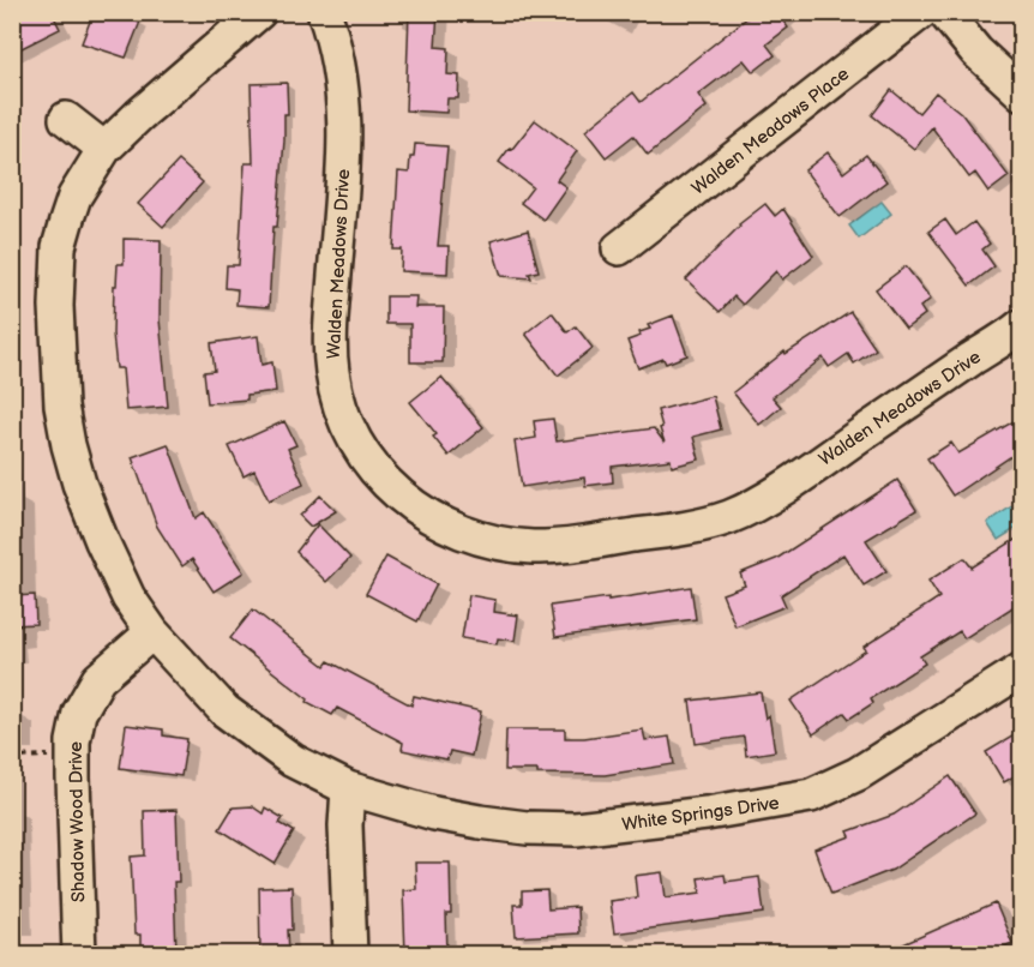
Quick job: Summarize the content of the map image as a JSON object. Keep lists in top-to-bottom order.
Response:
{
  "streets": {
    "street": [
      "Walden Meadows Place",
      "Walden Meadows Drive",
      "White Springs Drive",
      "Shadow Wood Drive"
    ]
  },
  "crossings": [
    ["White Springs Drive", "Shadow Wood Drive"]
  ]
}
